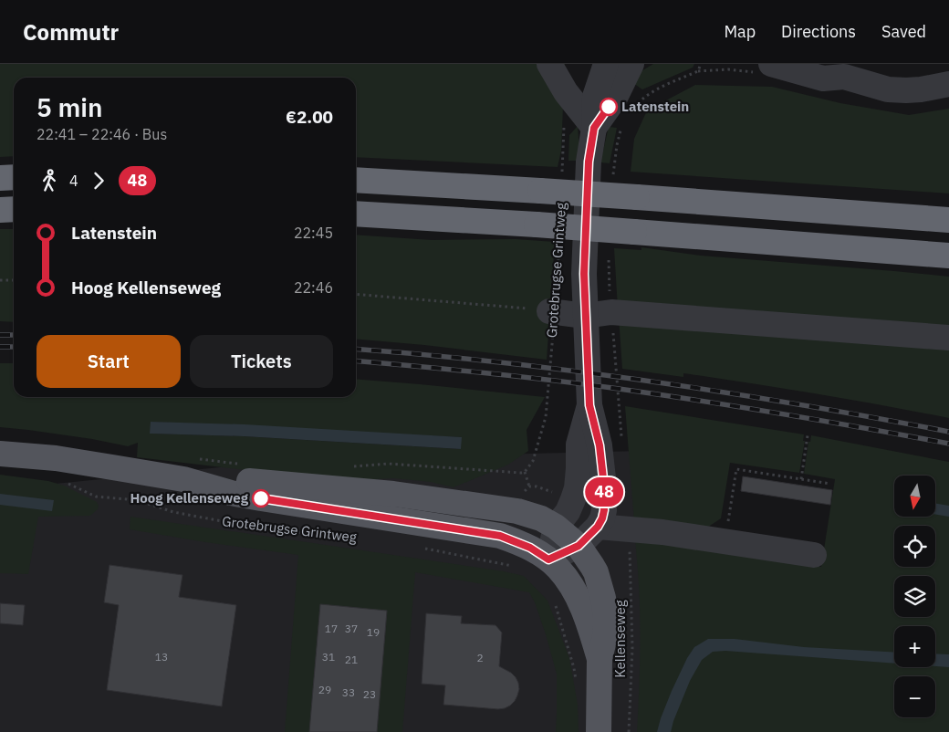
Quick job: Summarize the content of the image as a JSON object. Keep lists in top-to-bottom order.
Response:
{
  "streets": {
    "main road": ["Grotebrugse Grintweg"],
    "path": ["Kellenseweg"]
  },
  "places": ["Latenstein", "Hoog Kellenseweg"],
  "lines": ["bus line 48"],
  "house_numbers": [
    "17",
    "37",
    "19",
    "13",
    "31",
    "2",
    "21",
    "29",
    "33",
    "23"
  ],
  "north": "bottom",
  "page": {
    "header": "Commutr",
    "nav": ["Map", "Directions", "Saved"],
    "on_map": "48",
    "heading": ["5 min", "22:41 – 22:46 · Bus", "€2.00"],
    "legs": ["4", "48"],
    "list": [
      {
        "name": "Latenstein",
        "value": "22:45"
      },
      {
        "name": "Hoog Kellenseweg",
        "value": "22:46"
      }
    ],
    "buttons": ["Start", "Tickets"],
    "map_buttons": ["+", "−"]
  }
}
